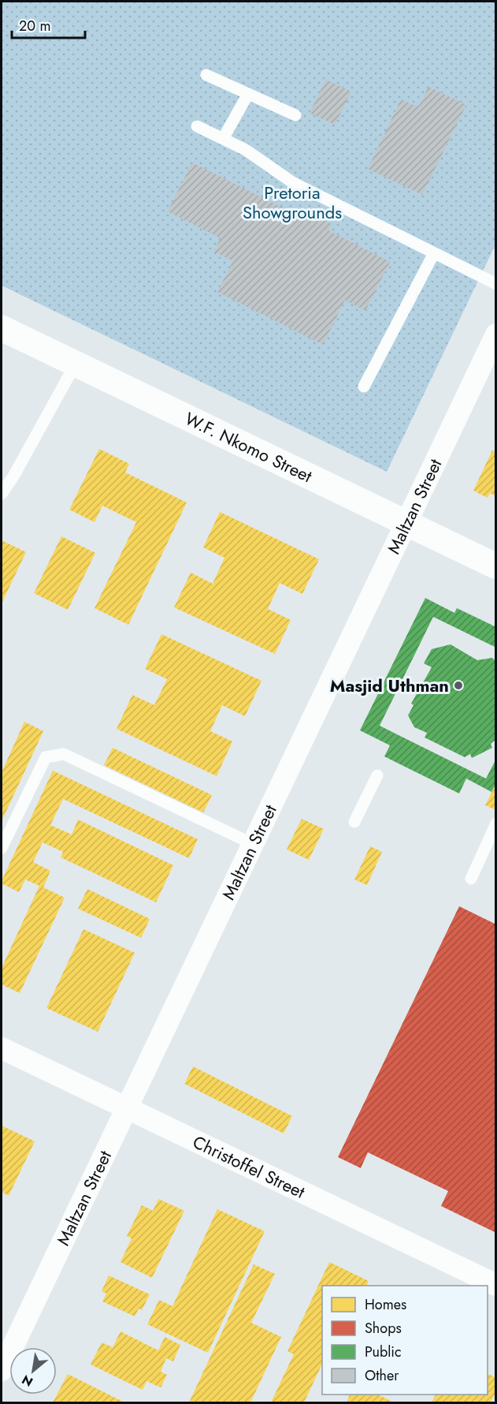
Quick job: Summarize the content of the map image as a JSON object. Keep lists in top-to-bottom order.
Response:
{
  "streets": {
    "main road": ["W.F. Nkomo Street"],
    "street": ["Maltzan Street", "Christoffel Street"]
  },
  "crossings": [
    ["W.F. Nkomo Street", "Maltzan Street"],
    ["Maltzan Street", "Christoffel Street"]
  ],
  "parks": ["Pretoria Showgrounds"],
  "places": ["Masjid Uthman"],
  "legend": [
    "Homes",
    "Shops",
    "Public",
    "Other"
  ],
  "scale_bar": "20 m",
  "north": "bottom left"
}
